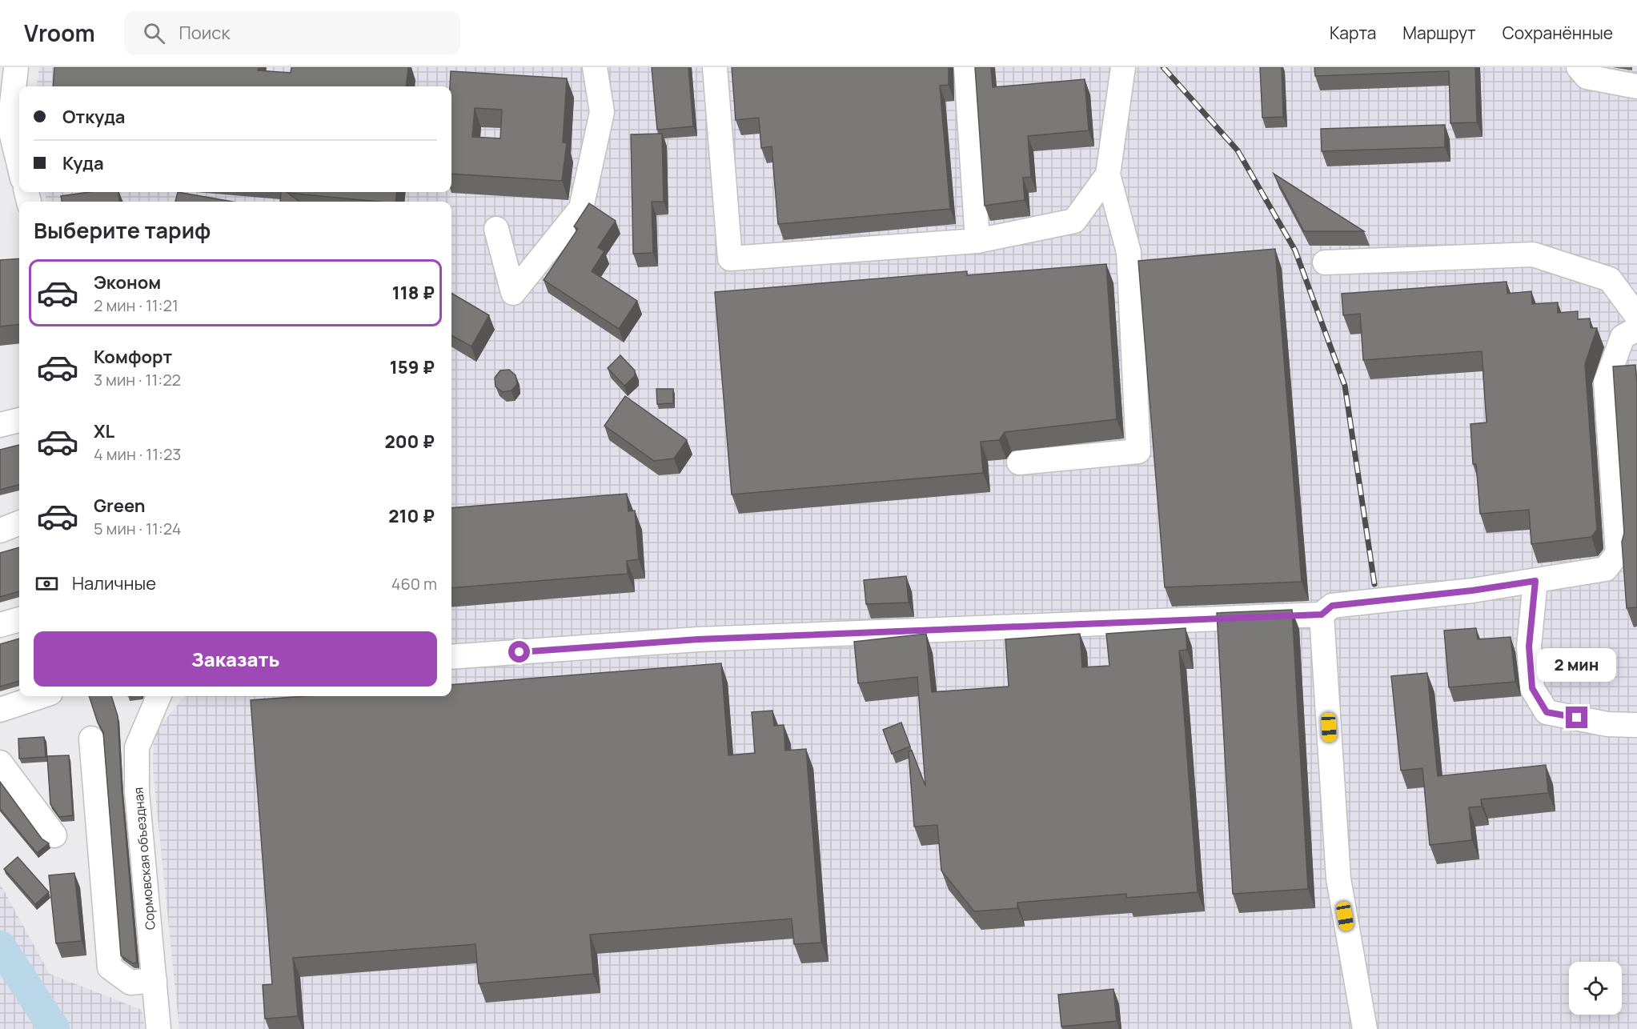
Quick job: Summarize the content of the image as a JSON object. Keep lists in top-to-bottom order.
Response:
{
  "streets": {
    "street": ["Сормовская объездная"]
  },
  "page": {
    "header": "Vroom",
    "search": "Поиск",
    "nav": ["Карта", "Маршрут", "Сохранённые"],
    "banner": ["Откуда", "Куда"],
    "heading": "Выберите тариф",
    "list": [
      {
        "name": "Эконом",
        "note": "2 мин · 11:21",
        "value": "118 ₽"
      },
      {
        "name": "Комфорт",
        "note": "3 мин · 11:22",
        "value": "159 ₽"
      },
      {
        "name": "XL",
        "note": "4 мин · 11:23",
        "value": "200 ₽"
      },
      {
        "name": "Green",
        "note": "5 мин · 11:24",
        "value": "210 ₽"
      }
    ],
    "pay": ["Наличные", "460 m"],
    "buttons": "Заказать",
    "bubble": "2 мин"
  }
}
